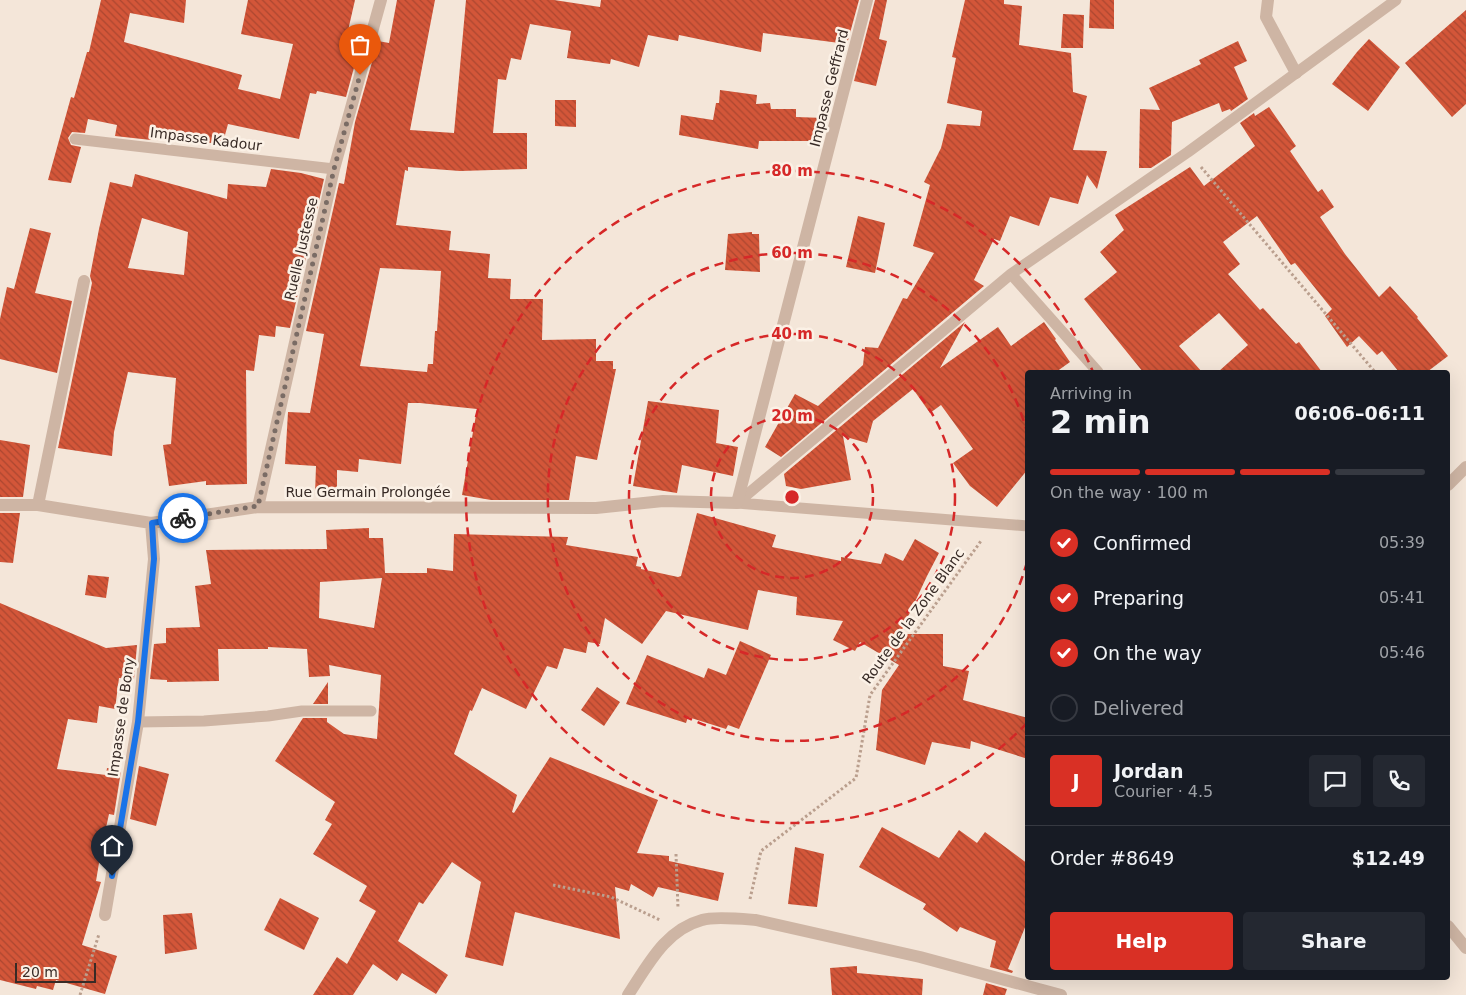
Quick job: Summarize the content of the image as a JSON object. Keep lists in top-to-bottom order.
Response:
{
  "streets": {
    "street": [
      "Impasse Geffrard",
      "Ruelle Justesse",
      "Rue Germain Prolongée",
      "Impasse de Bony"
    ],
    "lane": ["Impasse Kadour"],
    "path": ["Route de la Zone Blanc"]
  },
  "crossings": [
    ["Impasse Geffrard", "Rue Germain Prolongée"],
    ["Impasse Kadour", "Ruelle Justesse"],
    ["Ruelle Justesse", "Rue Germain Prolongée"],
    ["Rue Germain Prolongée", "Impasse de Bony"]
  ],
  "scale_bar": "20 m",
  "page": {
    "heading": ["2 min", "Arriving in", "06:06–06:11"],
    "panel": [
      "Jordan",
      "Courier · 4.5",
      "Order #8649",
      "$12.49"
    ],
    "bar": "On the way · 100 m",
    "list": [
      ["Confirmed", "05:39"],
      ["Preparing", "05:41"],
      ["On the way", "05:46"],
      "Delivered"
    ],
    "round": "J",
    "buttons": ["Help", "Share"],
    "scale": "20 m"
  },
  "rings": [
    "80 m",
    "60 m",
    "40 m",
    "20 m"
  ]
}
